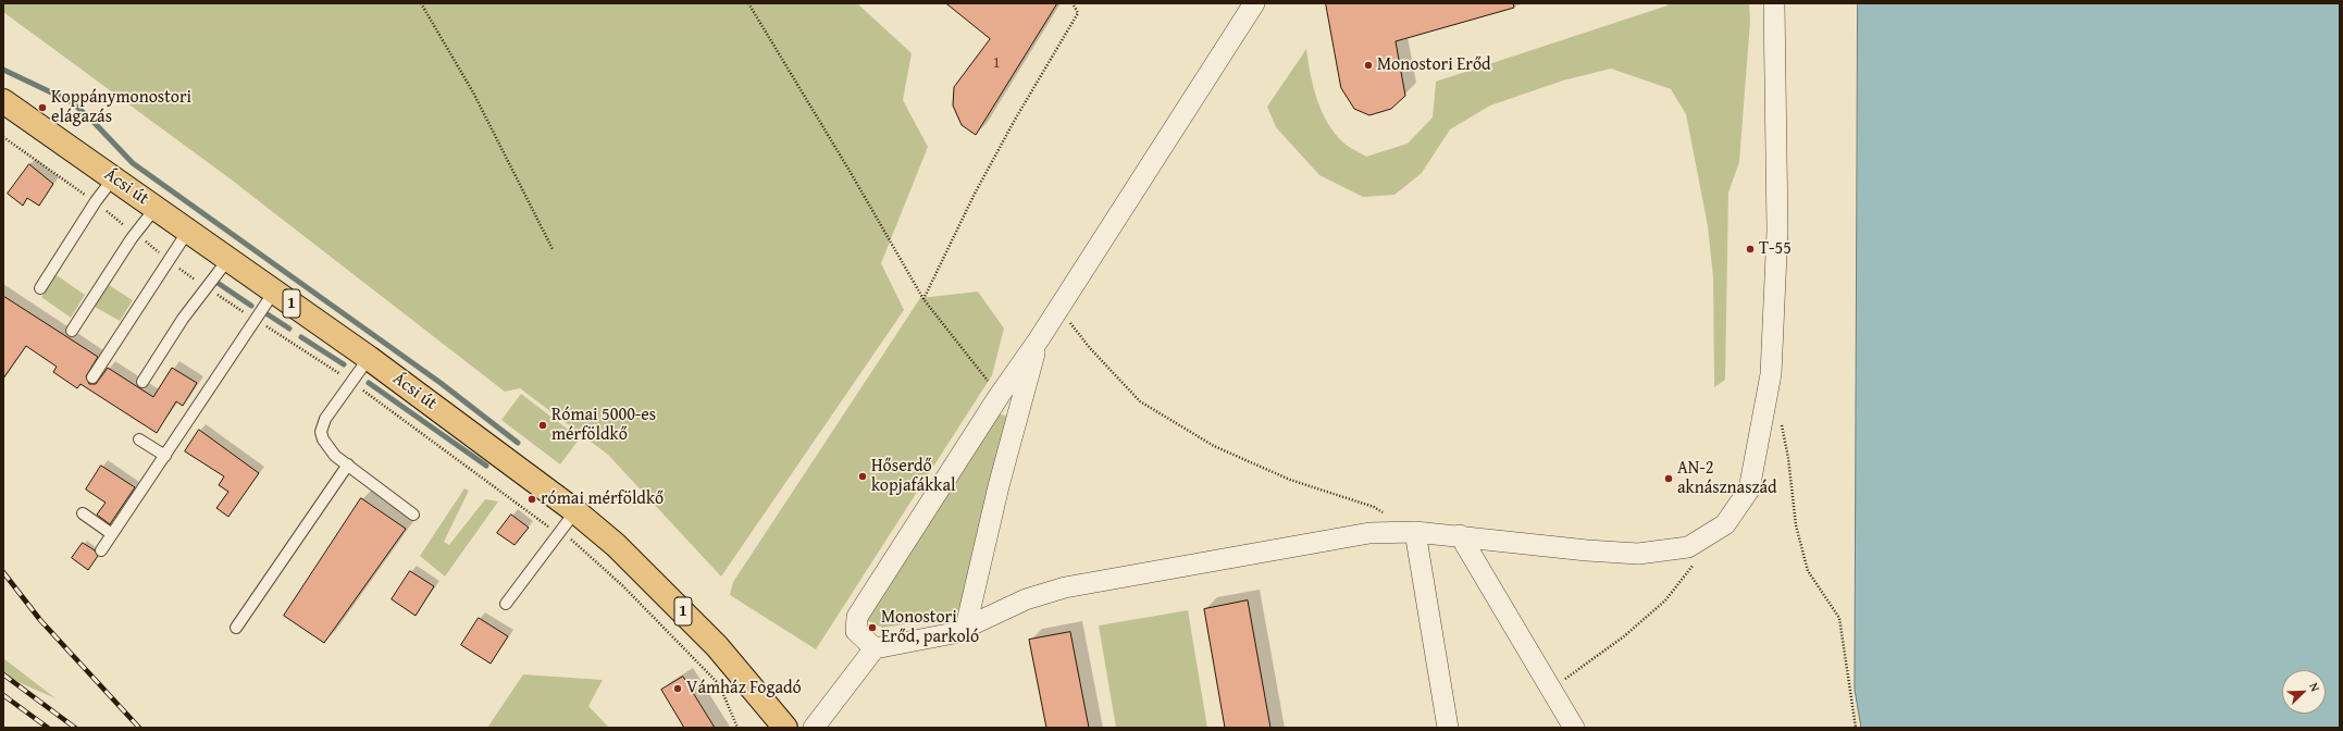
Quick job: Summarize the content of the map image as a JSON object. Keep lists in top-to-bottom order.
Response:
{
  "streets": {
    "main road": ["Ácsi út", "1"]
  },
  "places": [
    "Monostori Erőd",
    "Koppánymonostori elágazás",
    "T-55",
    "Római 5000-es mérföldkő",
    "Hőserdő kopjafákkal",
    "AN-2 aknásznaszád",
    "római mérföldkő",
    "Monostori Erőd, parkoló",
    "Vámház Fogadó"
  ],
  "house_numbers": ["1"],
  "north": "top right"
}
